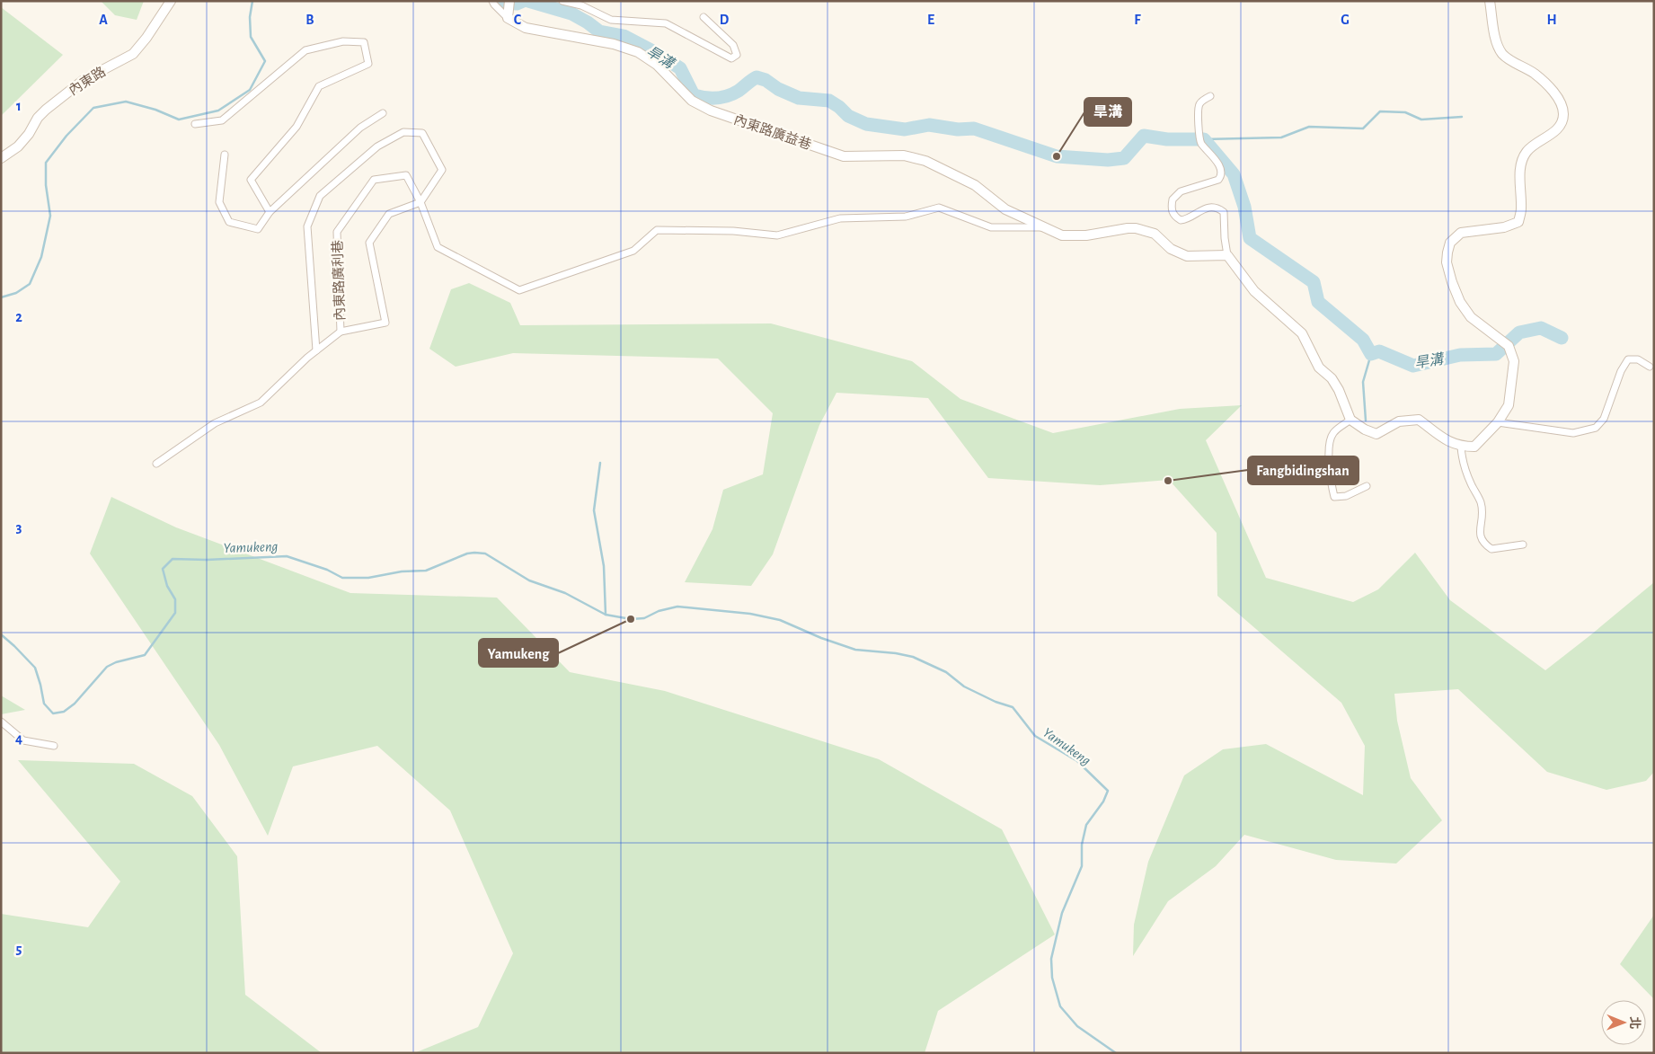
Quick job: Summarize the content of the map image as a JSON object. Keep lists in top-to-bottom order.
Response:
{
  "streets": {
    "street": ["內東路", "內東路廣益巷", "內東路廣利巷"]
  },
  "crossings": [
    ["內東路廣益巷", "內東路廣利巷"]
  ],
  "water": ["旱溝", "Yamukeng"],
  "places": ["旱溝", "Fangbidingshan", "Yamukeng"],
  "north": "right",
  "grid": {
    "columns": [
      "A",
      "B",
      "C",
      "D",
      "E",
      "F",
      "G",
      "H"
    ],
    "rows": [
      "1",
      "2",
      "3",
      "4",
      "5"
    ]
  }
}
